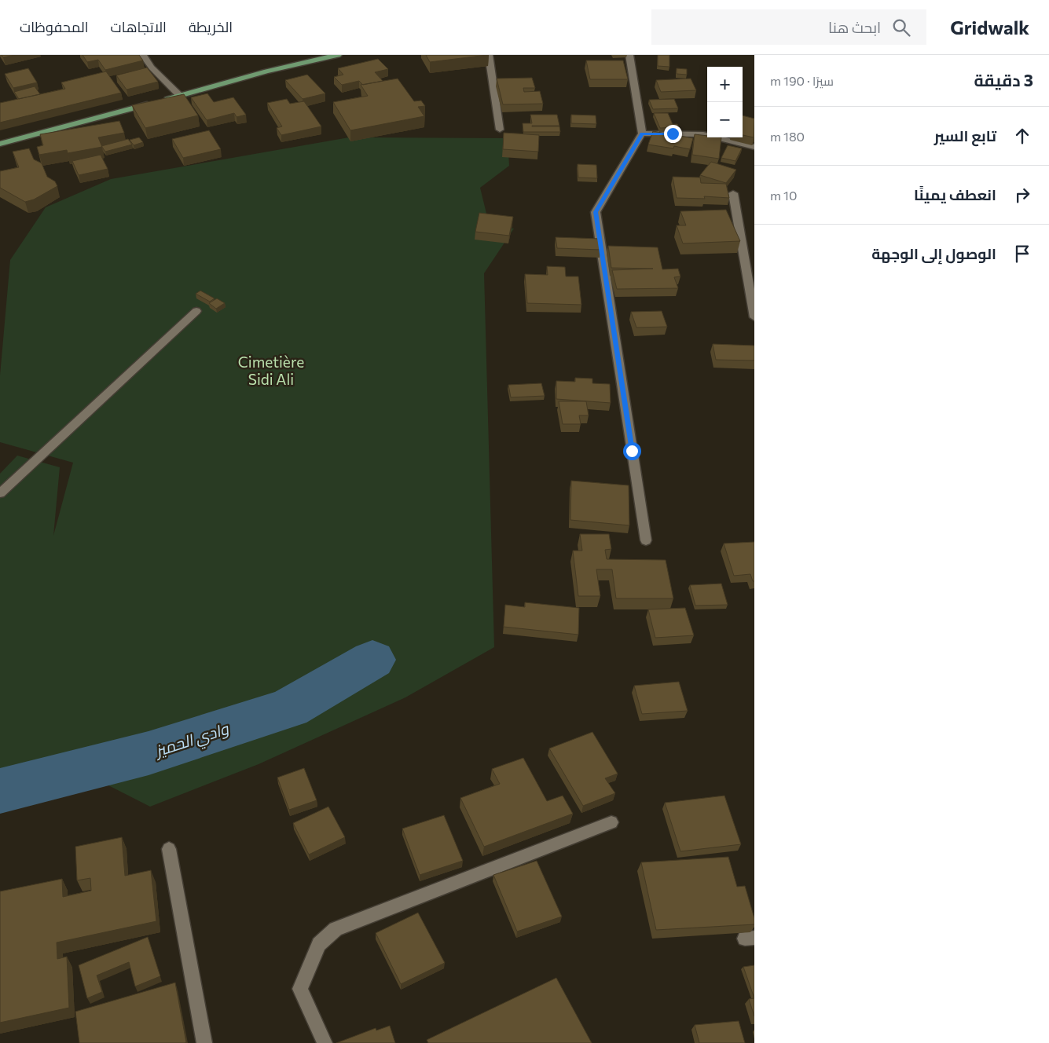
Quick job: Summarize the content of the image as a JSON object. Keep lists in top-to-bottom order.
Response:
{
  "water": ["وادي الحميز"],
  "parks": ["Cimetière Sidi Ali"],
  "page": {
    "header": "Gridwalk",
    "search": "ابحث هنا",
    "nav": ["الخريطة", "الاتجاهات", "المحفوظات"],
    "heading": ["3 دقيقة", "سيرًا · 190 m"],
    "map_buttons": ["+", "−"],
    "list": [
      ["تابع السير", "180 m"],
      ["انعطف يمينًا", "10 m"],
      "الوصول إلى الوجهة"
    ]
  }
}
